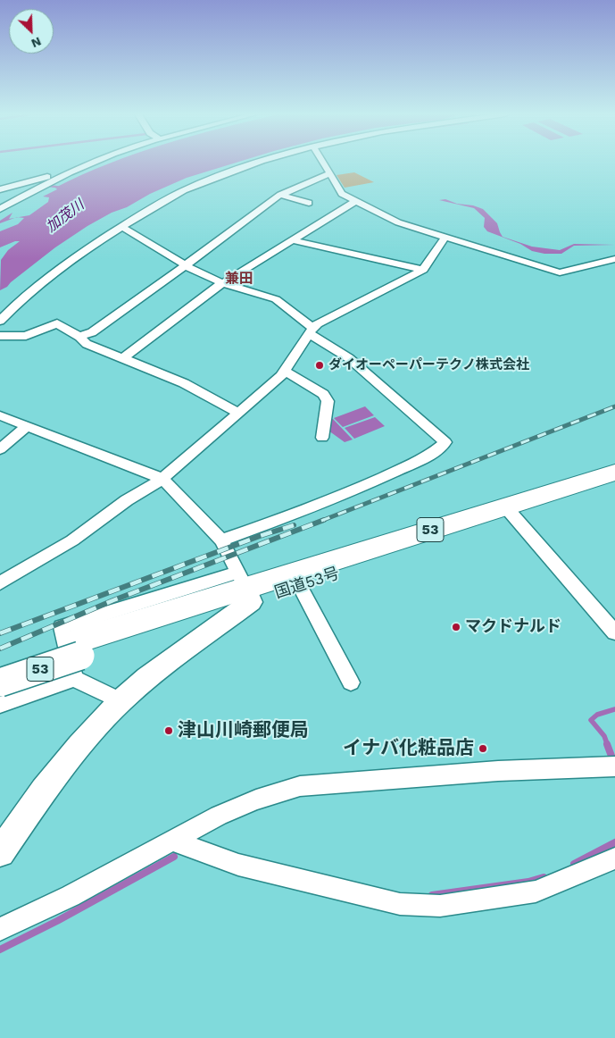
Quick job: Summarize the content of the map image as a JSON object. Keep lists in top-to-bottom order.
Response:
{
  "streets": {
    "highway": ["53", "国道53号"]
  },
  "districts": ["兼田"],
  "water": ["加茂川"],
  "places": [
    "ダイオーペーパーテクノ株式会社",
    "マクドナルド",
    "津山川崎郵便局",
    "イナバ化粧品店"
  ],
  "north": "bottom right"
}
